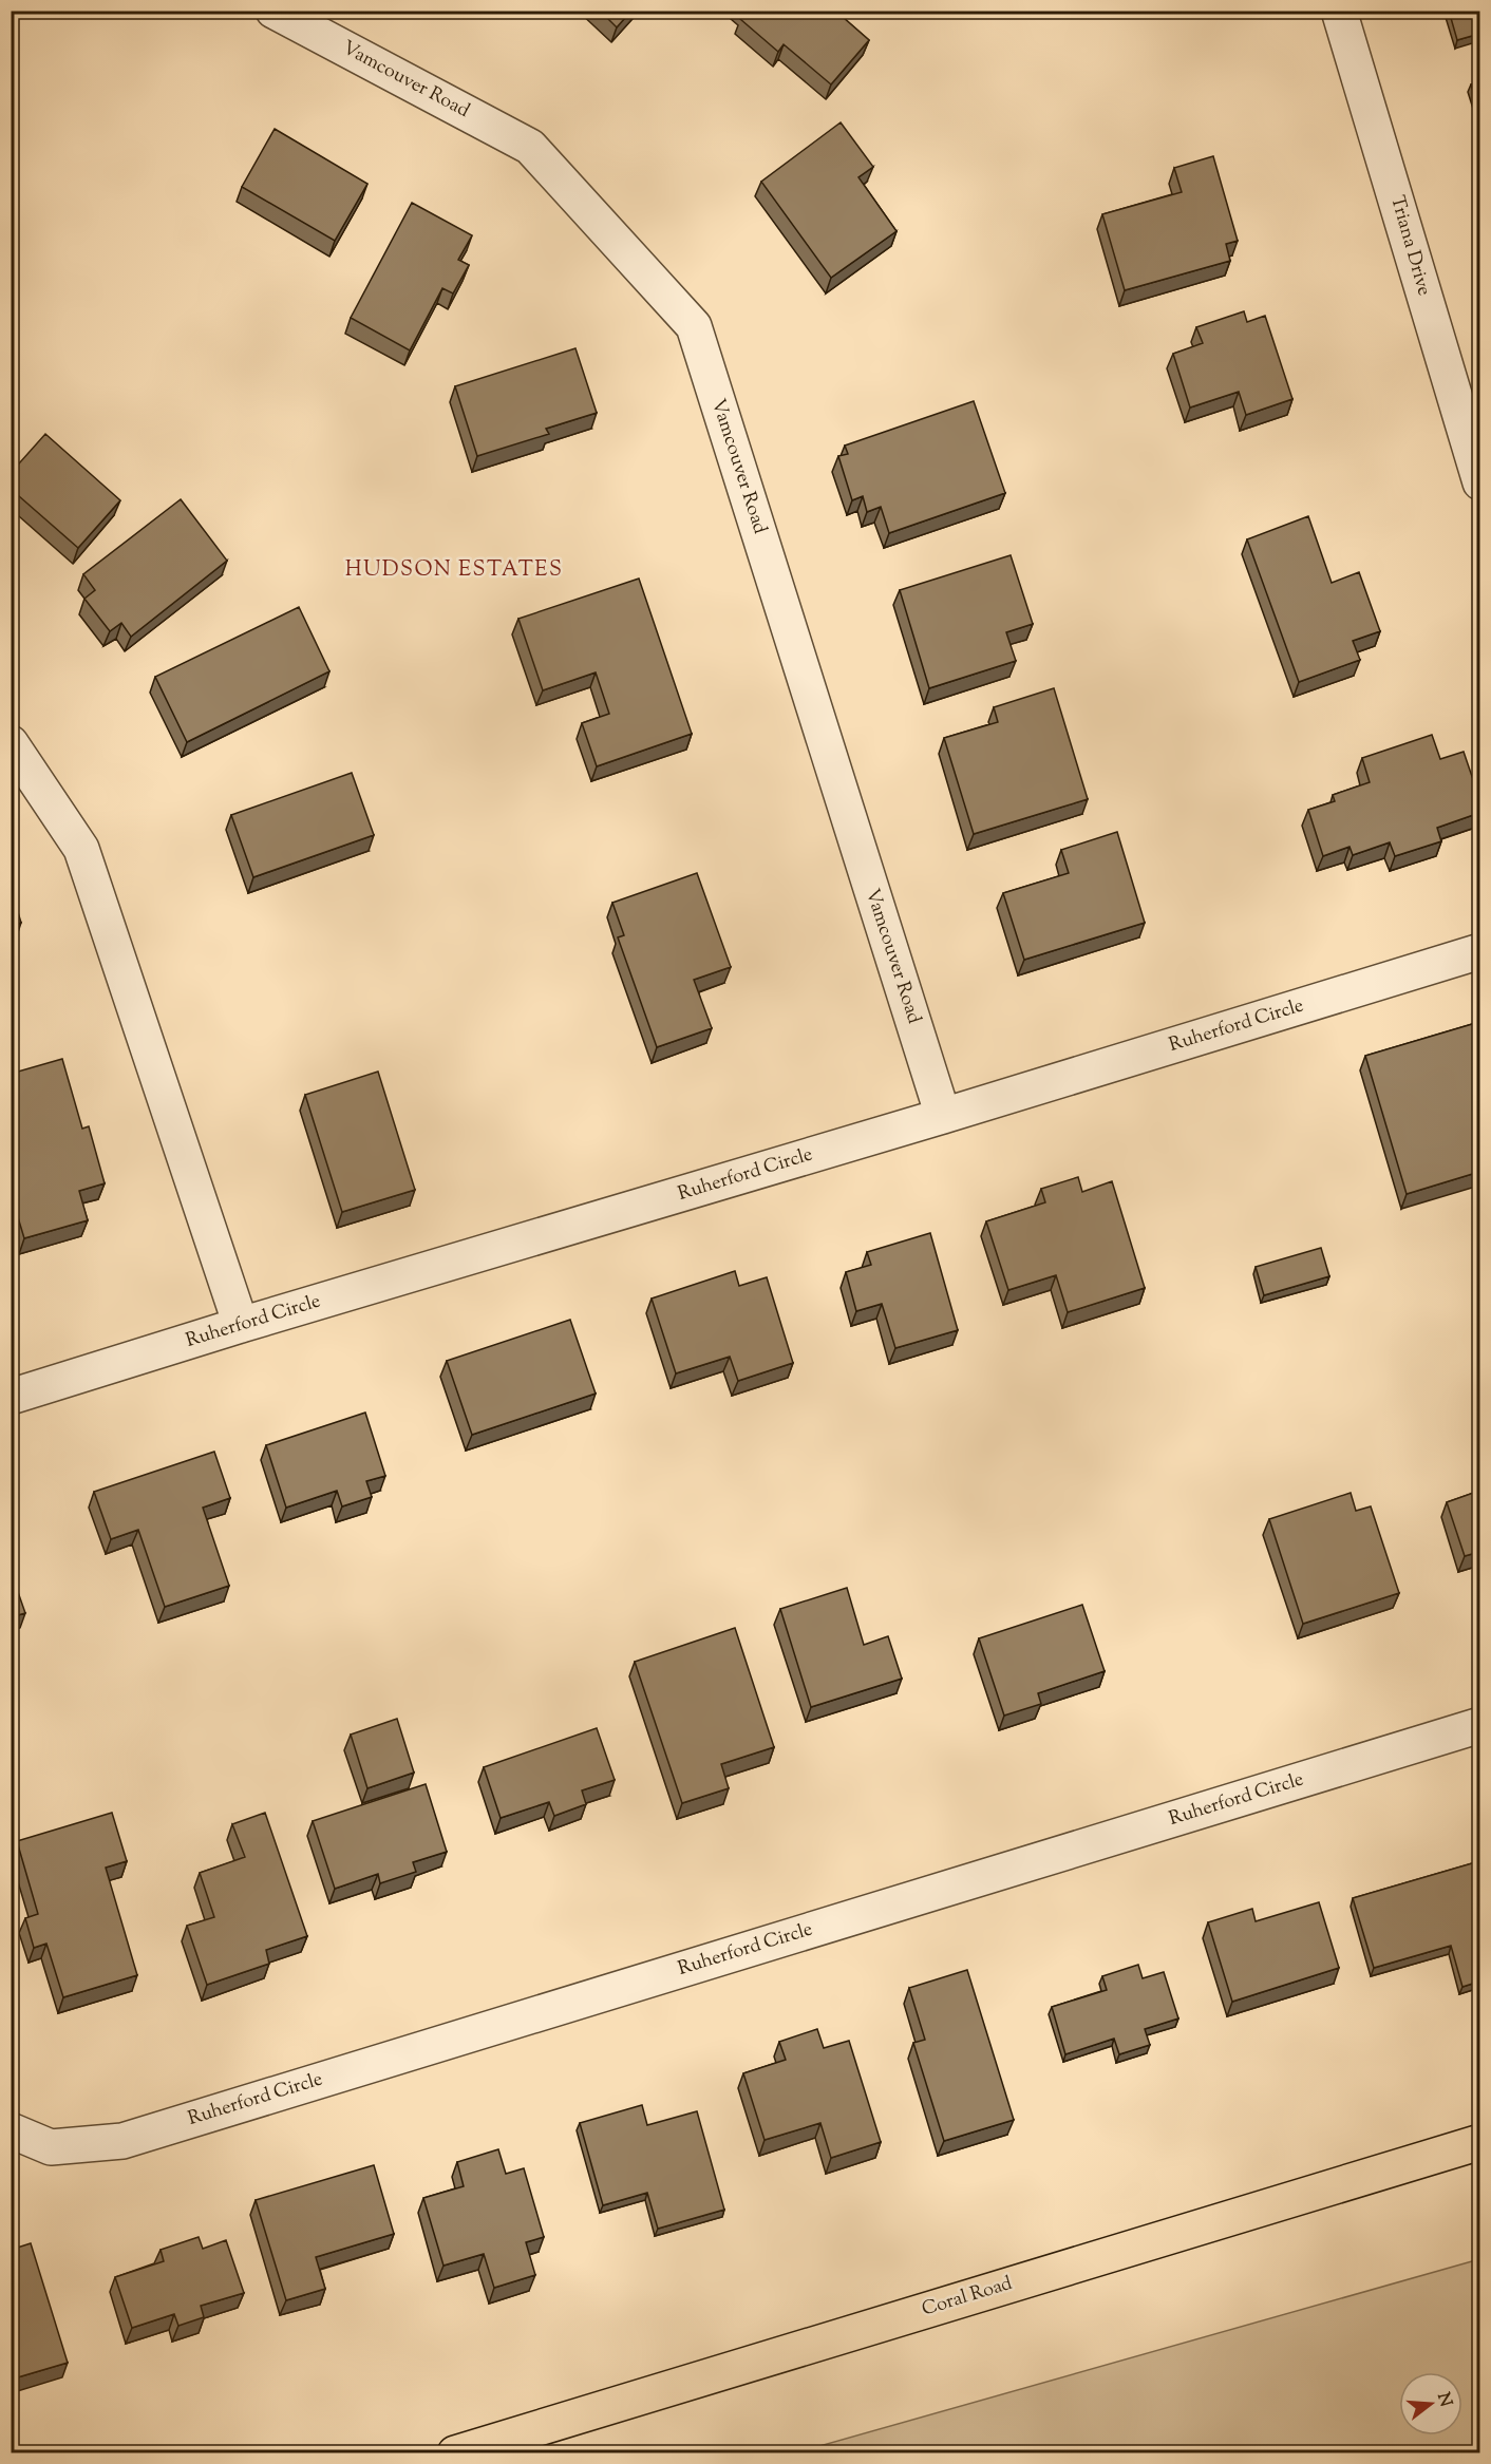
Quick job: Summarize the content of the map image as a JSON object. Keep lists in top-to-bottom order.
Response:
{
  "streets": {
    "main road": ["Coral Road"],
    "street": ["Vamcouver Road", "Triana Drive", "Ruherford Circle"]
  },
  "crossings": [
    ["Vamcouver Road", "Ruherford Circle"]
  ],
  "districts": ["HUDSON ESTATES"],
  "north": "right"
}
